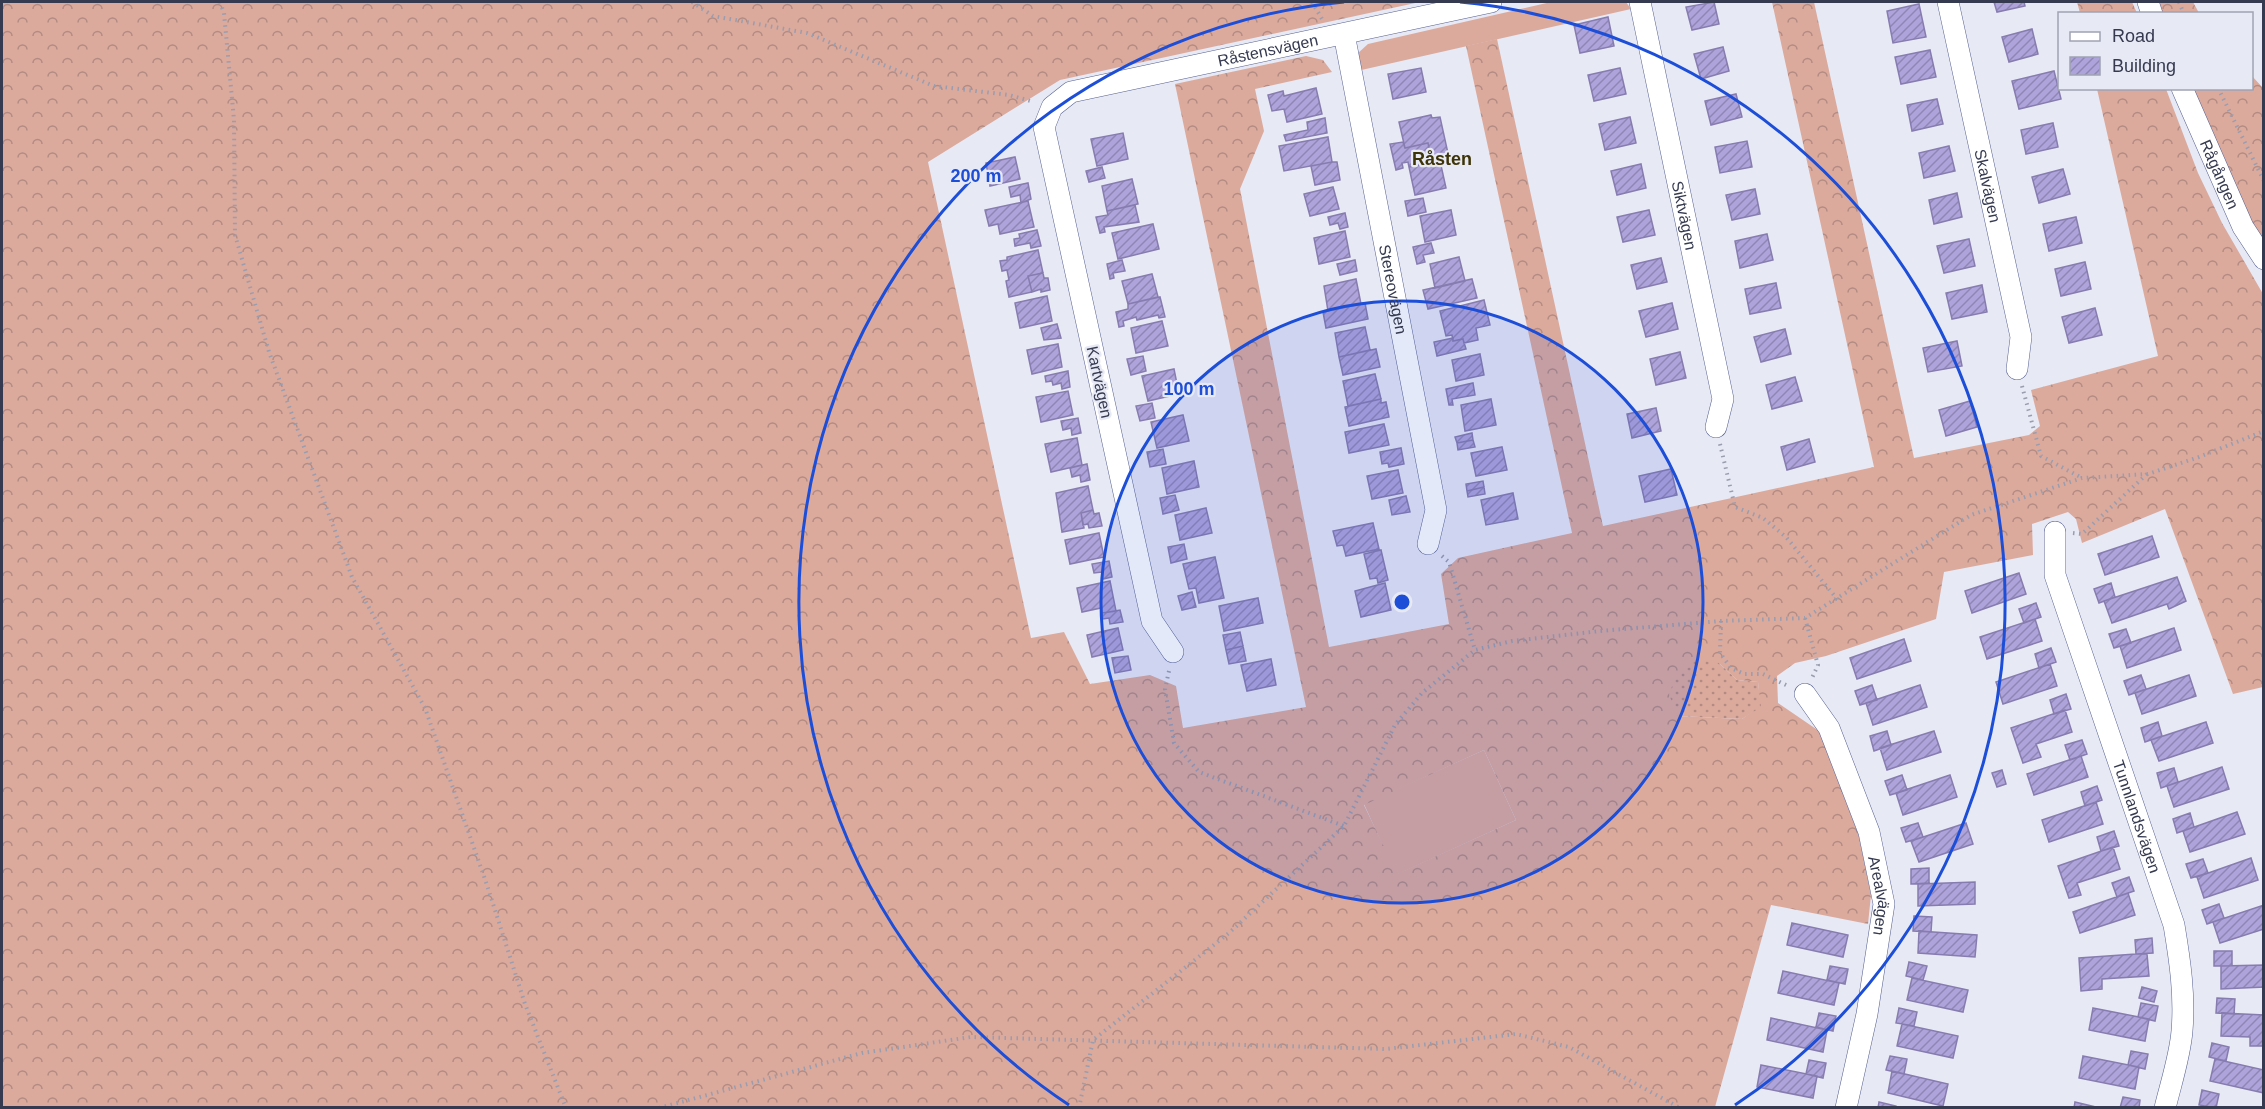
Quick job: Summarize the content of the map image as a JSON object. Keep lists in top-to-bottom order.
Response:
{
  "streets": {
    "street": [
      "Råstensvägen",
      "Rågången",
      "Skalvägen",
      "Siktvägen",
      "Stereovägen",
      "Kartvägen",
      "Tunnlandsvägen",
      "Arealvägen"
    ]
  },
  "crossings": [
    ["Råstensvägen", "Stereovägen"],
    ["Råstensvägen", "Kartvägen"]
  ],
  "districts": ["Råsten"],
  "legend": ["Road", "Building"],
  "rings": ["200 m", "100 m"]
}
